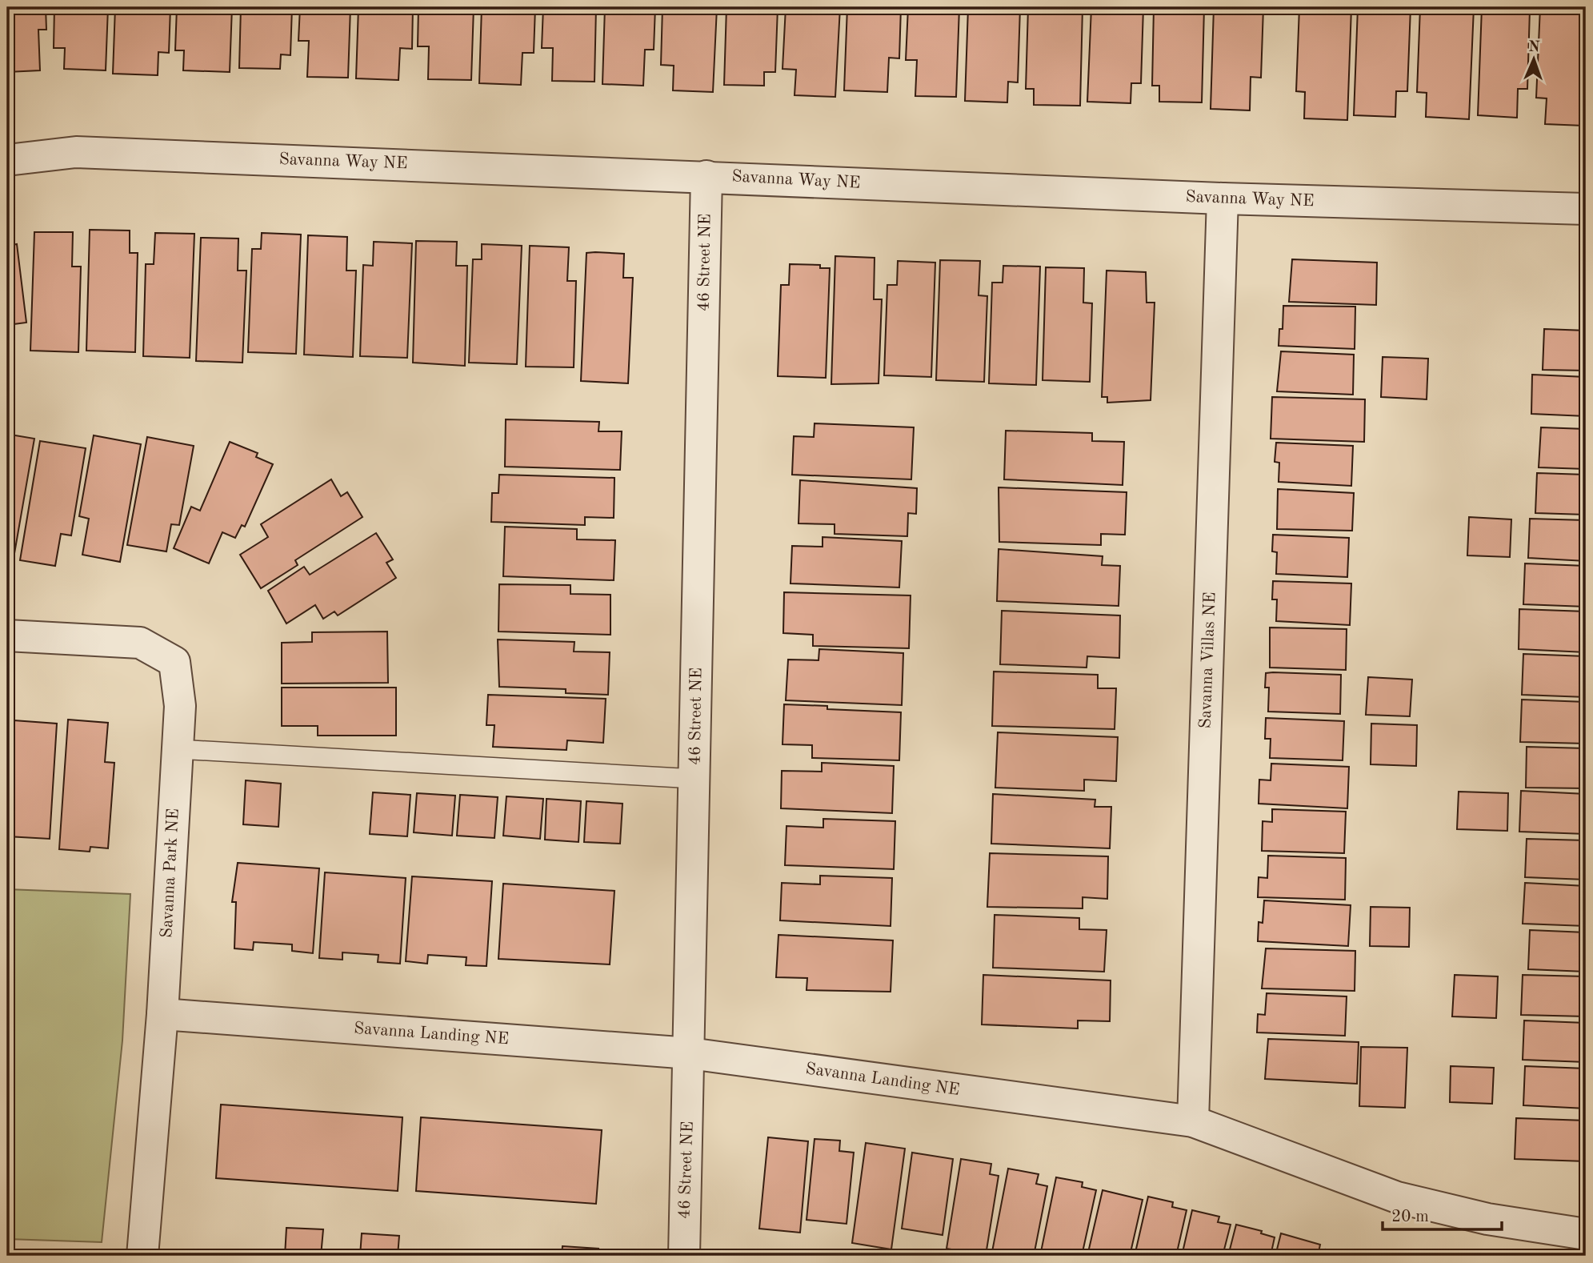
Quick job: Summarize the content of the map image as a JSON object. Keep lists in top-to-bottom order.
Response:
{
  "streets": {
    "street": [
      "Savanna Way NE",
      "46 Street NE",
      "Savanna Villas NE",
      "Savanna Park NE",
      "Savanna Landing NE"
    ]
  },
  "crossings": [
    ["Savanna Way NE", "46 Street NE"],
    ["Savanna Way NE", "Savanna Villas NE"],
    ["46 Street NE", "Savanna Landing NE"],
    ["Savanna Villas NE", "Savanna Landing NE"],
    ["Savanna Park NE", "Savanna Landing NE"]
  ],
  "scale_bar": "20 m",
  "north": "top"
}
